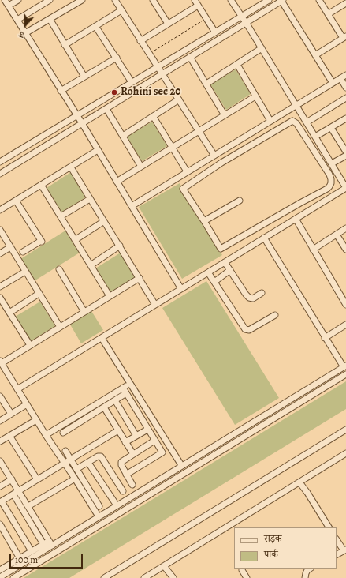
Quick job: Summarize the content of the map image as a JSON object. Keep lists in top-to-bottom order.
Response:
{
  "places": ["Rohini sec 20"],
  "legend": ["सड़क", "पार्क"],
  "scale_bar": "100 m",
  "north": "bottom"
}
